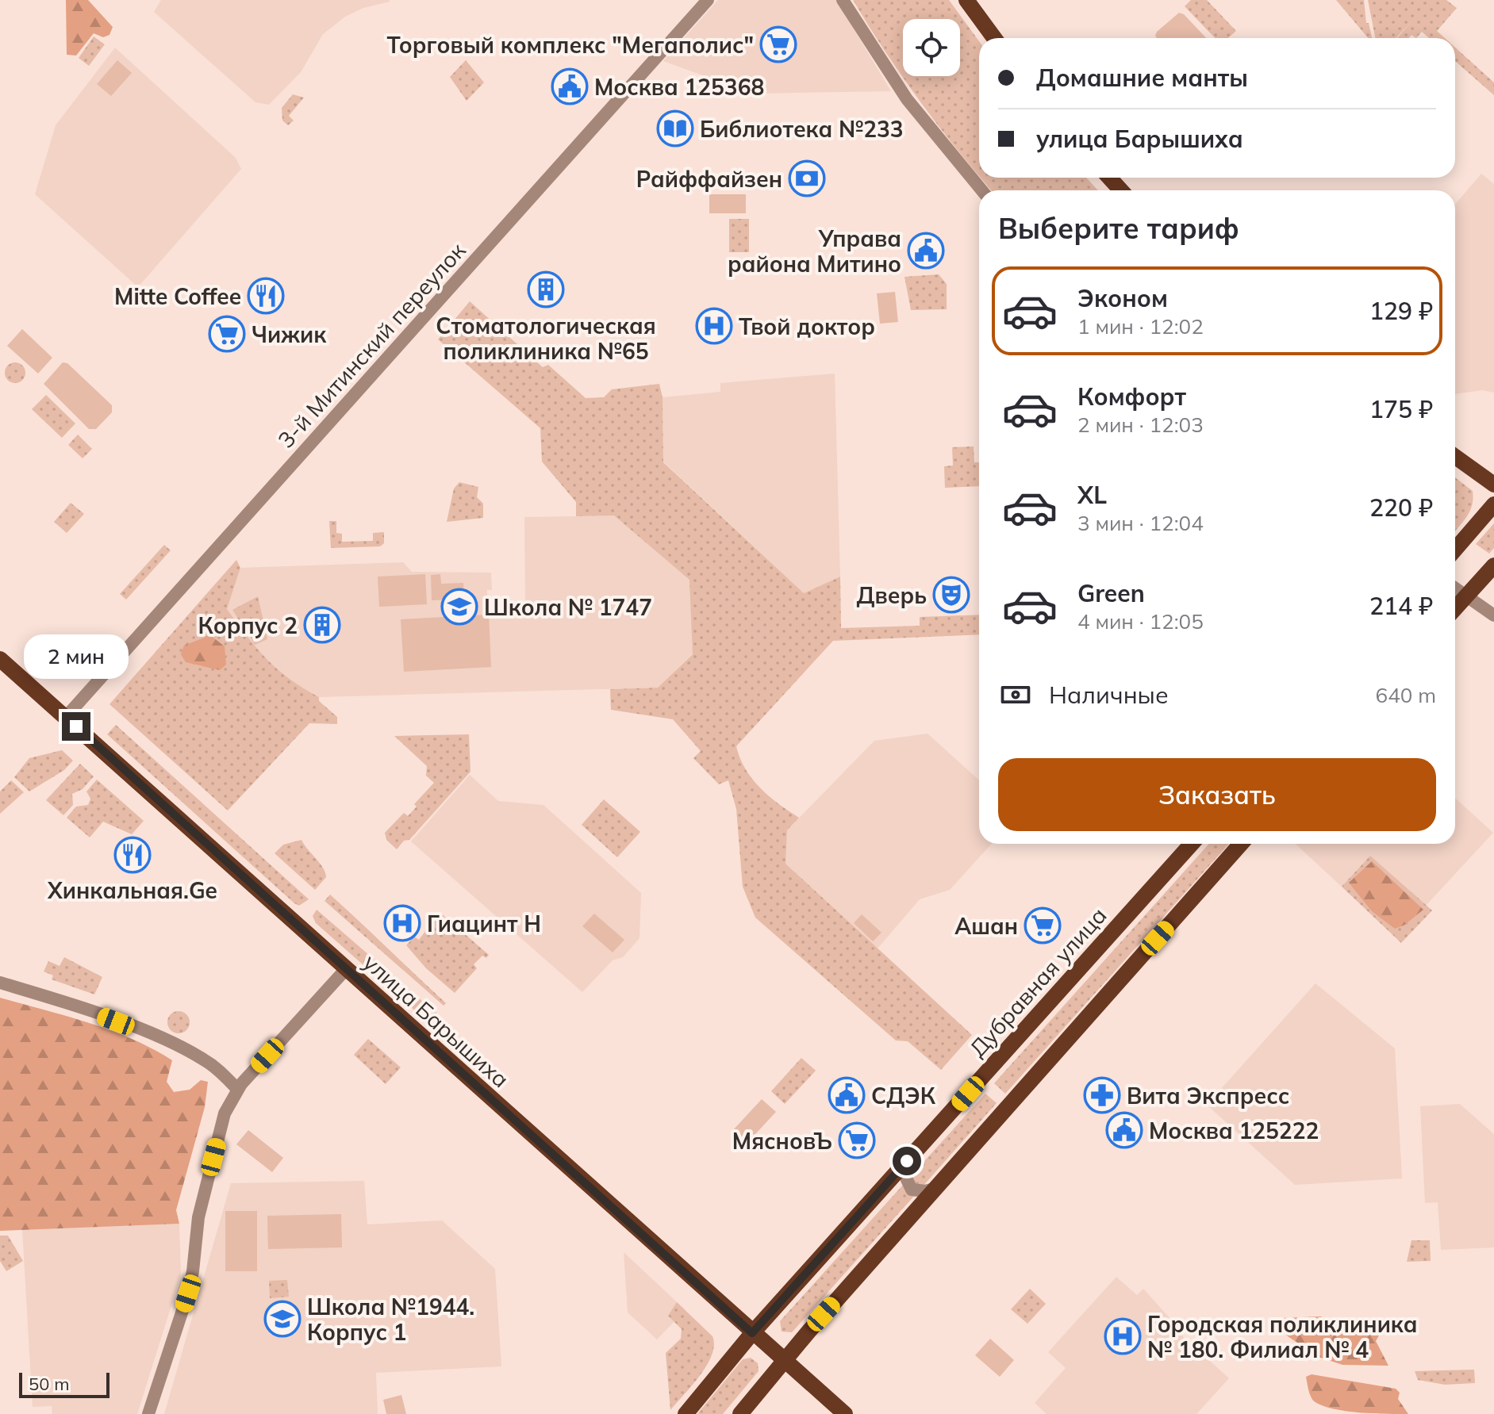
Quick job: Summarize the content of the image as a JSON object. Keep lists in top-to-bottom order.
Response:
{
  "streets": {
    "main road": ["Дубравная улица", "улица Барышиха"],
    "street": ["3-й Митинский переулок"]
  },
  "crossings": [
    ["3-й Митинский переулок", "улица Барышиха"],
    ["Дубравная улица", "улица Барышиха"]
  ],
  "places": {
    "supermarket": [
      "Торговый комплекс \"Мегаполис\"",
      "Чижик",
      "Ашан",
      "МясновЪ"
    ],
    "public building": [
      "Москва 125368",
      "Управа района Митино",
      "СДЭК",
      "Москва 125222"
    ],
    "library": ["Библиотека №233"],
    "bank": ["Райффайзен"],
    "building": ["Стоматологическая поликлиника №65", "Корпус 2"],
    "restaurant": ["Mitte Coffee", "Хинкальная.Ge"],
    "hospital": ["Твой доктор", "Гиацинт Н", "Городская поликлиника № 180. Филиал № 4"],
    "theatre": ["Дверь"],
    "school or university": ["Школа № 1747", "Школа №1944. Корпус 1"],
    "pharmacy": ["Вита Экспресс"]
  },
  "scale_bar": "50 m",
  "page": {
    "banner": ["Домашние манты", "улица Барышиха"],
    "heading": "Выберите тариф",
    "list": [
      {
        "name": "Эконом",
        "note": "1 мин · 12:02",
        "value": "129 ₽"
      },
      {
        "name": "Комфорт",
        "note": "2 мин · 12:03",
        "value": "175 ₽"
      },
      {
        "name": "XL",
        "note": "3 мин · 12:04",
        "value": "220 ₽"
      },
      {
        "name": "Green",
        "note": "4 мин · 12:05",
        "value": "214 ₽"
      }
    ],
    "bubble": "2 мин",
    "pay": ["Наличные", "640 m"],
    "buttons": "Заказать",
    "scale": "50 m"
  }
}
